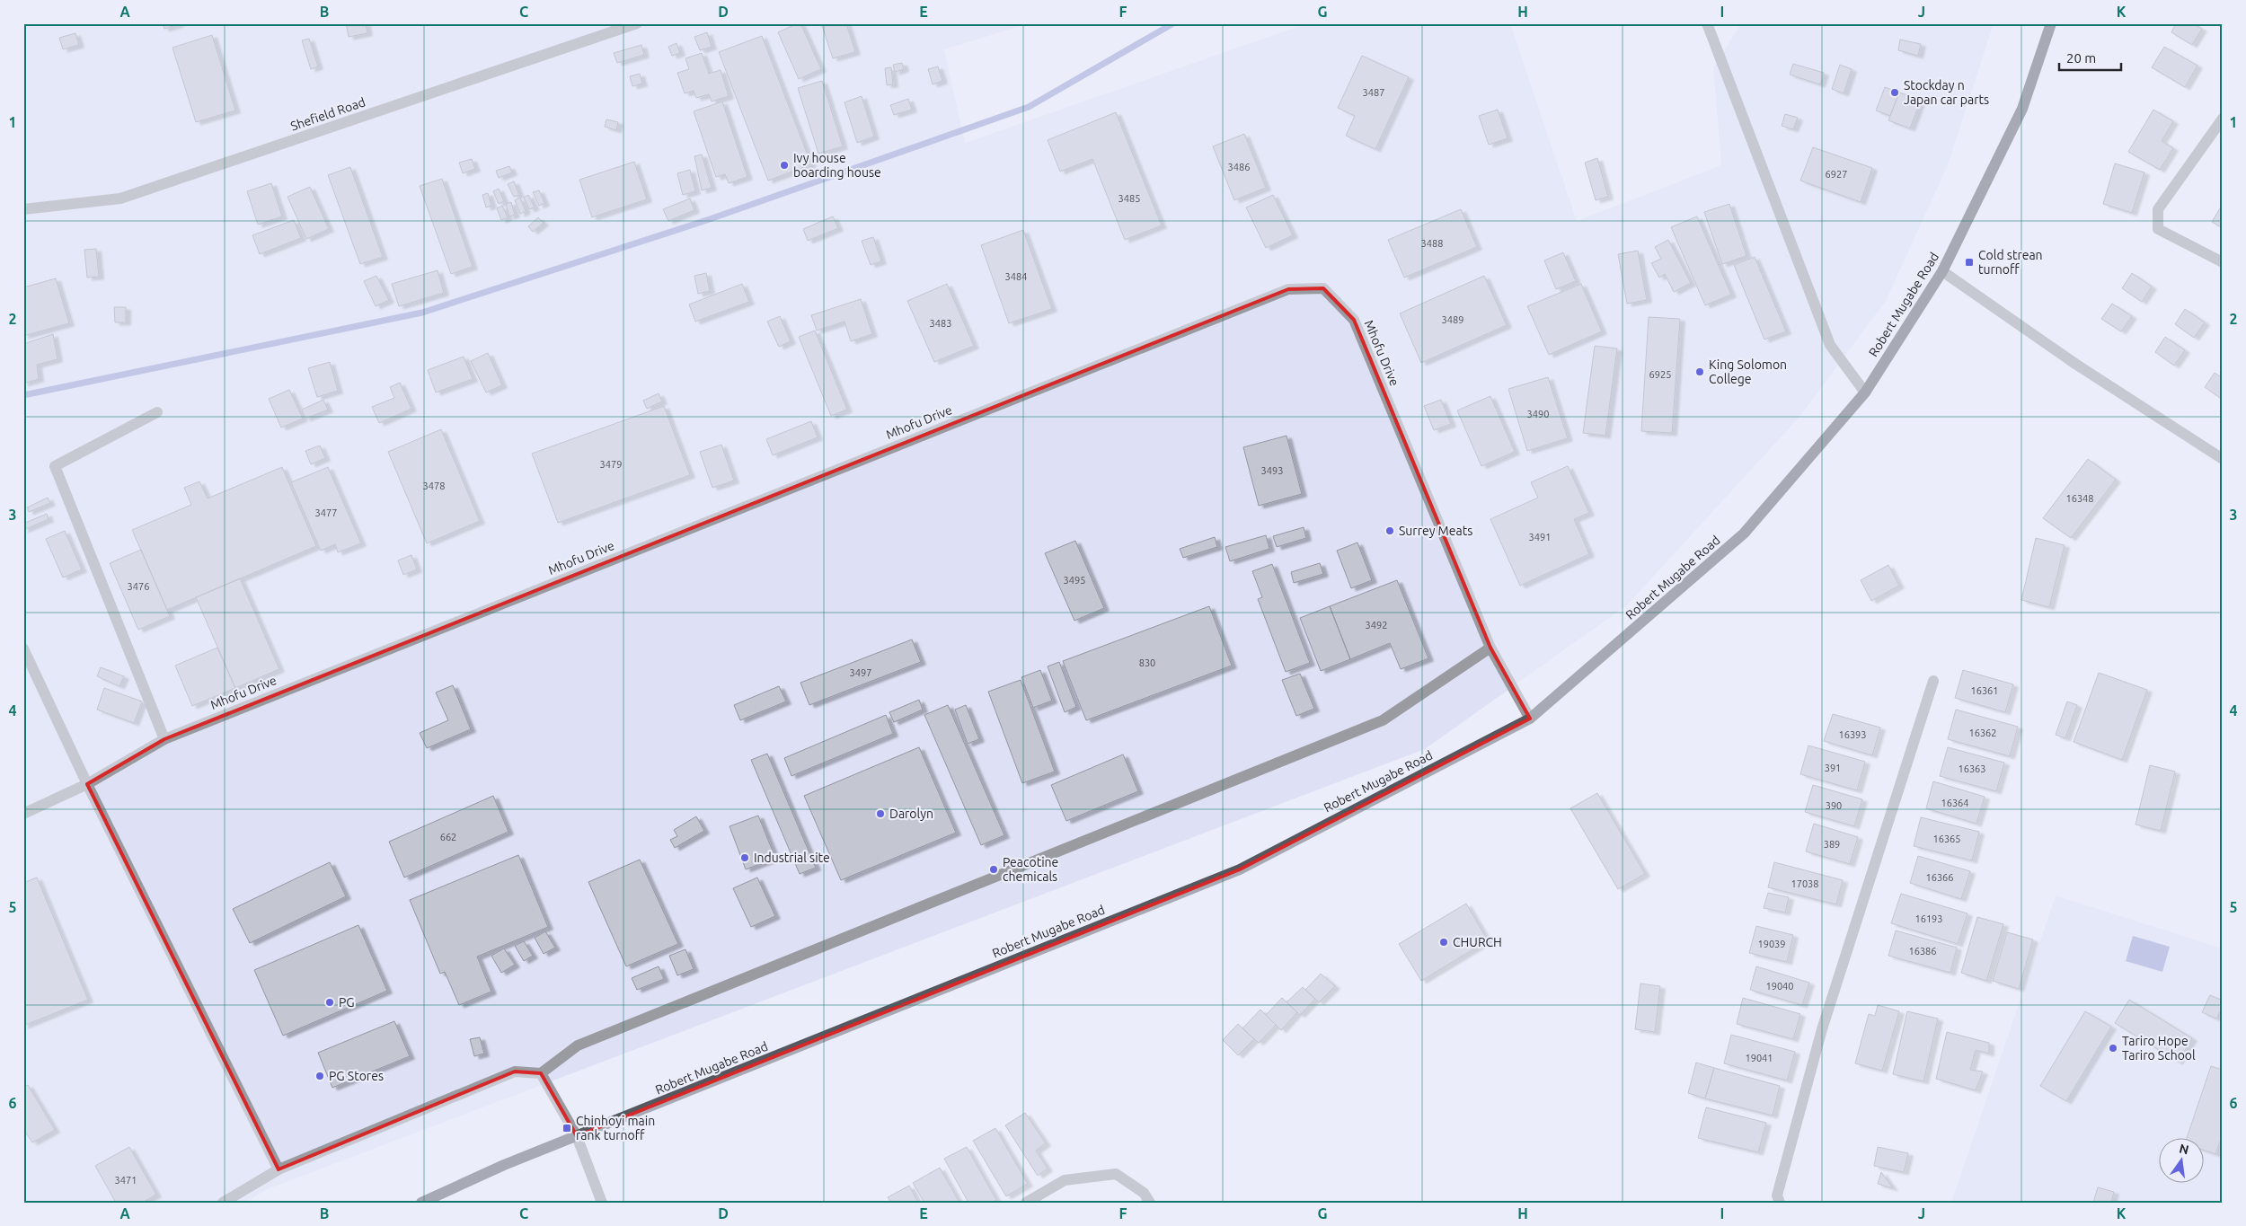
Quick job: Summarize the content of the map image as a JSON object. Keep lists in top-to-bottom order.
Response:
{
  "streets": {
    "main road": ["Robert Mugabe Road"],
    "street": ["Shefield Road", "Mhofu Drive"]
  },
  "crossings": [
    ["Robert Mugabe Road", "Mhofu Drive"]
  ],
  "places": {
    "other": [
      "Stockday n Japan car parts",
      "Ivy house boarding house",
      "King Solomon College",
      "Surrey Meats",
      "Darolyn",
      "Industrial site",
      "Peacotine chemicals",
      "CHURCH",
      "PG",
      "Tariro Hope Tariro School",
      "PG Stores"
    ],
    "transit": ["Cold strean turnoff", "Chinhoyi main rank turnoff"]
  },
  "house_numbers": [
    "3487",
    "3486",
    "6927",
    "3485",
    "3488",
    "3484",
    "3489",
    "3483",
    "6925",
    "3490",
    "3479",
    "3493",
    "3478",
    "16348",
    "3477",
    "3491",
    "3495",
    "3476",
    "3492",
    "830",
    "3497",
    "16361",
    "16362",
    "16393",
    "391",
    "16363",
    "16364",
    "390",
    "662",
    "16365",
    "389",
    "16366",
    "17038",
    "16193",
    "19039",
    "16386",
    "19040",
    "19041",
    "3471"
  ],
  "scale_bar": "20 m",
  "north": "top",
  "grid": {
    "columns": [
      "A",
      "B",
      "C",
      "D",
      "E",
      "F",
      "G",
      "H",
      "I",
      "J",
      "K"
    ],
    "rows": [
      "1",
      "2",
      "3",
      "4",
      "5",
      "6"
    ]
  }
}
